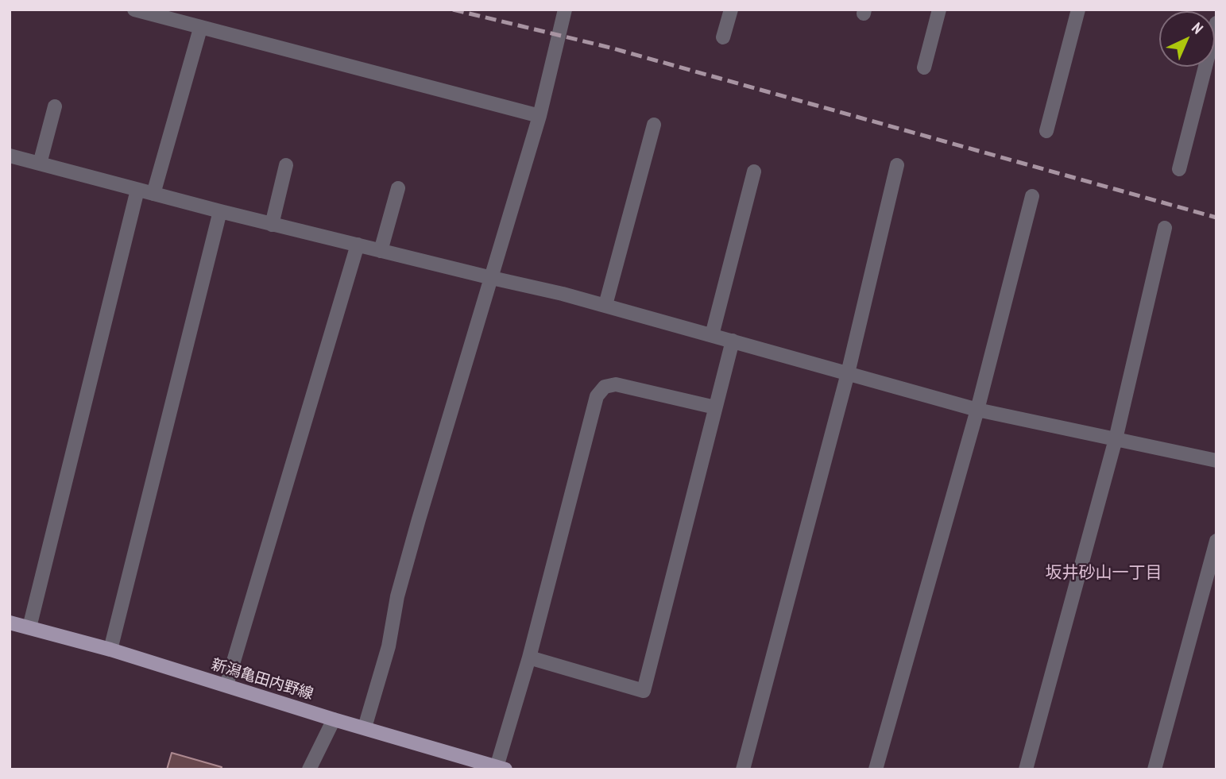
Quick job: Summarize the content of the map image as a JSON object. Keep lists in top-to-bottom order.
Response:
{
  "streets": {
    "main road": ["新潟亀田内野線"]
  },
  "districts": ["坂井砂山一丁目"],
  "north": "top right"
}
